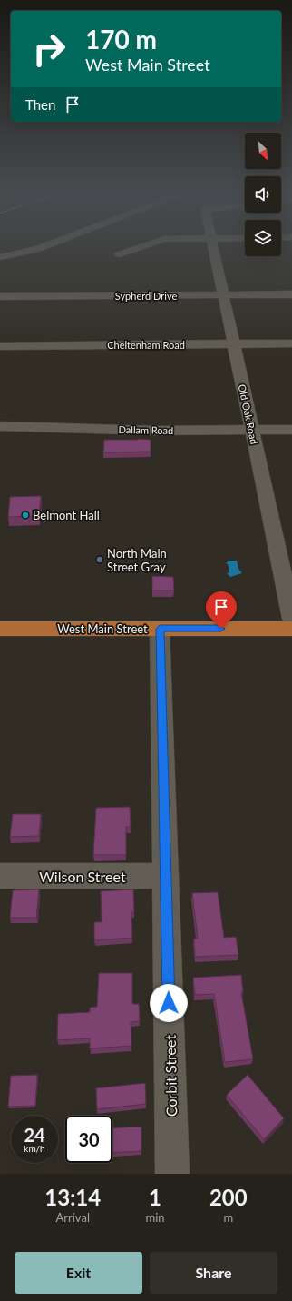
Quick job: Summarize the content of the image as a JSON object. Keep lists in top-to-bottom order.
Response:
{
  "streets": {
    "main road": ["West Main Street"],
    "street": [
      "Sypherd Drive",
      "Cheltenham Road",
      "Old Oak Road",
      "Dallam Road",
      "Wilson Street",
      "Corbit Street"
    ]
  },
  "crossings": [
    ["Sypherd Drive", "Old Oak Road"],
    ["Cheltenham Road", "Old Oak Road"],
    ["Old Oak Road", "Dallam Road"],
    ["West Main Street", "Corbit Street"],
    ["Wilson Street", "Corbit Street"]
  ],
  "places": ["Belmont Hall", "North Main Street Gray"],
  "north": "bottom right",
  "page": {
    "turn": ["170 m", "West Main Street"],
    "then": "Then",
    "speed": "24 km/h",
    "limit": "30",
    "eta": [
      "13:14",
      "Arrival",
      "1",
      "min",
      "200",
      "m"
    ],
    "buttons": ["Exit", "Share"]
  }
}
